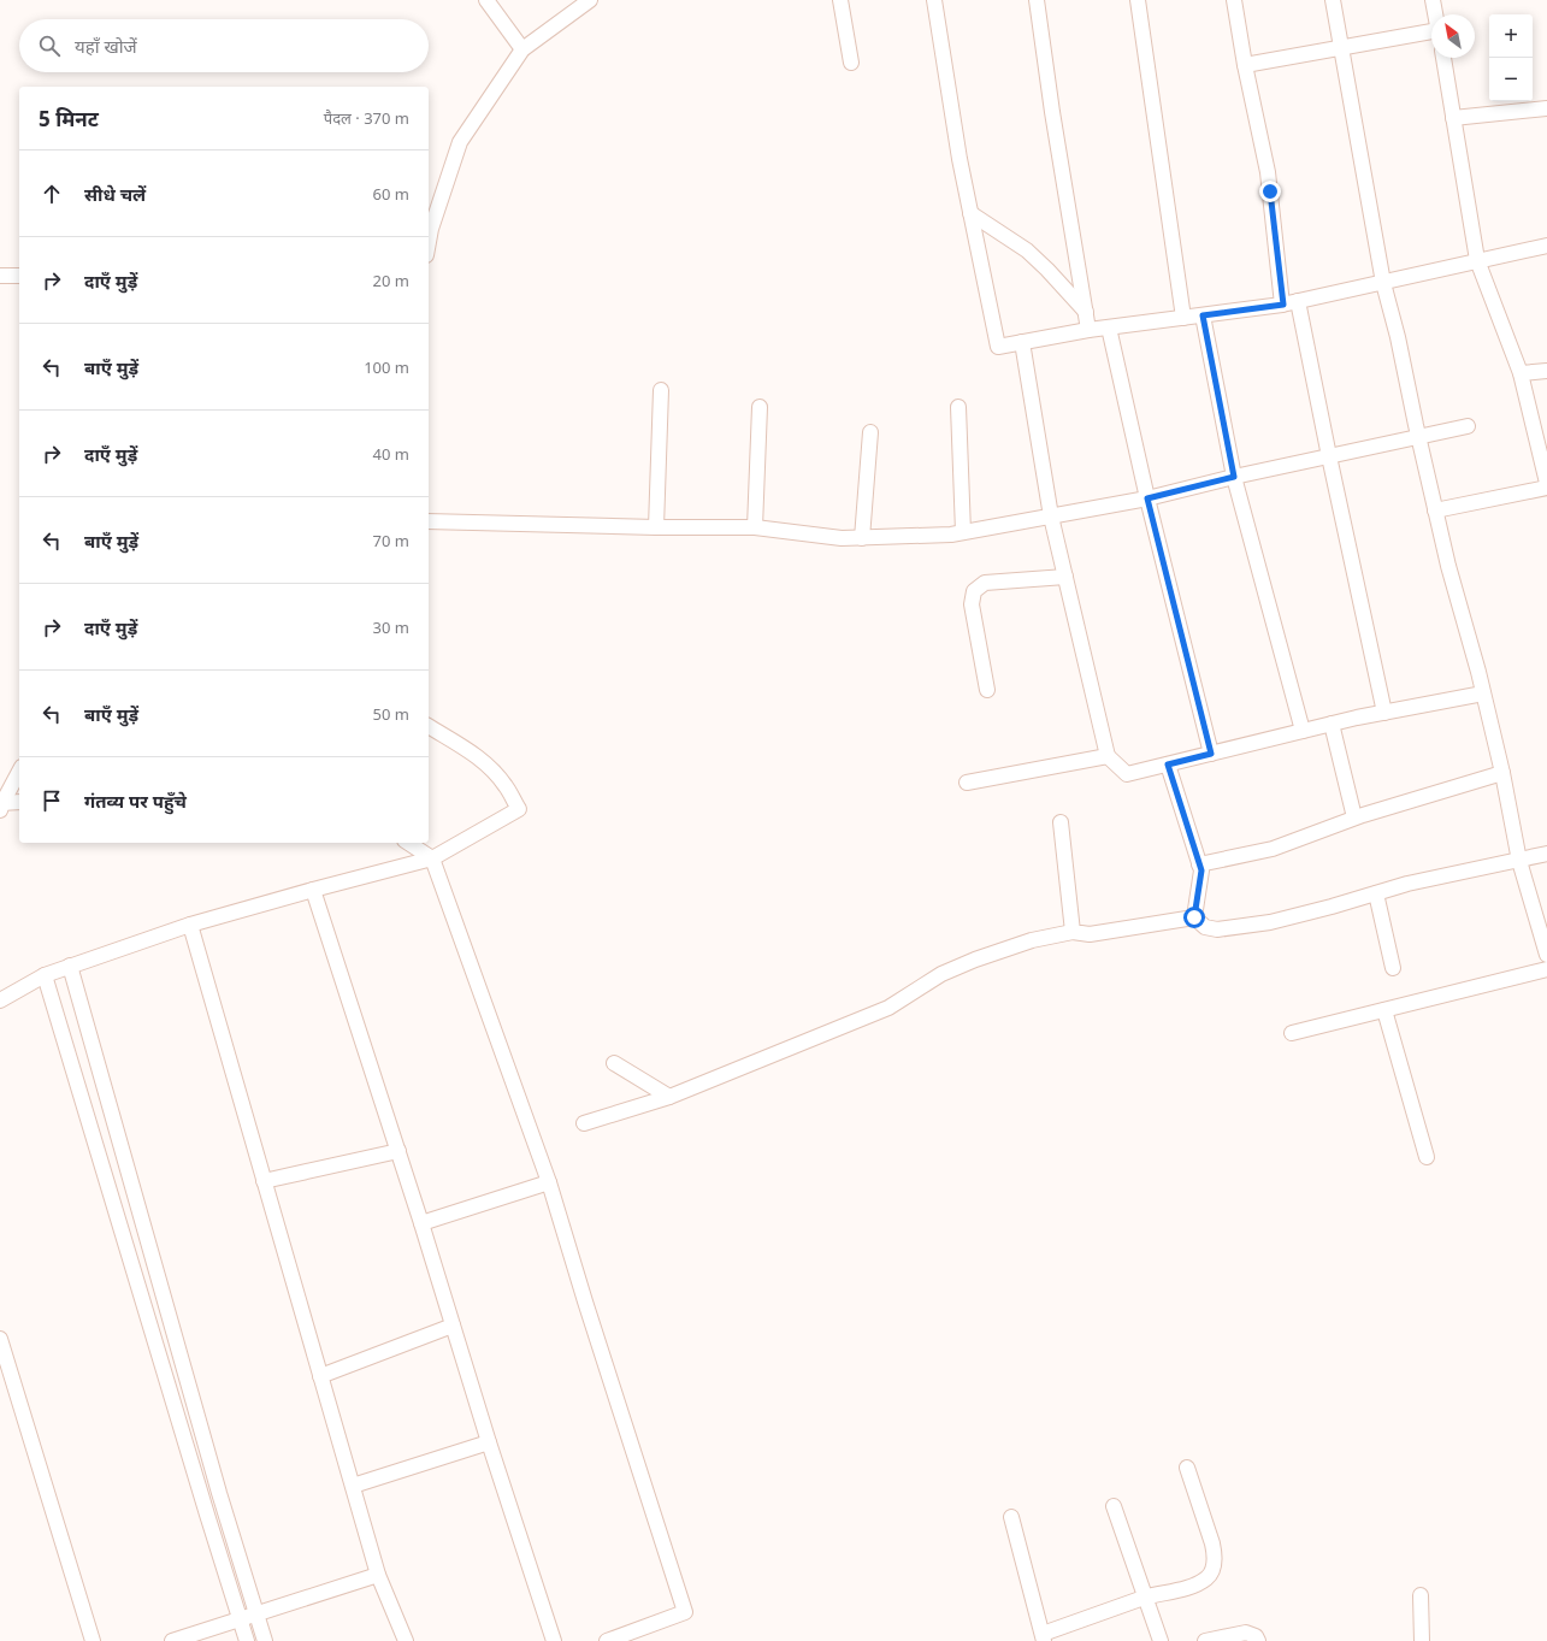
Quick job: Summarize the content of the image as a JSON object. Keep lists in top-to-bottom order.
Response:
{
  "north": "top left",
  "page": {
    "map_buttons": ["+", "−"],
    "search": "यहाँ खोजें",
    "heading": ["5 मिनट", "पैदल · 370 m"],
    "list": [
      ["सीधे चलें", "60 m"],
      ["दाएँ मुड़ें", "20 m"],
      ["बाएँ मुड़ें", "100 m"],
      ["दाएँ मुड़ें", "40 m"],
      ["बाएँ मुड़ें", "70 m"],
      ["दाएँ मुड़ें", "30 m"],
      ["बाएँ मुड़ें", "50 m"],
      "गंतव्य पर पहुँचे"
    ]
  }
}
